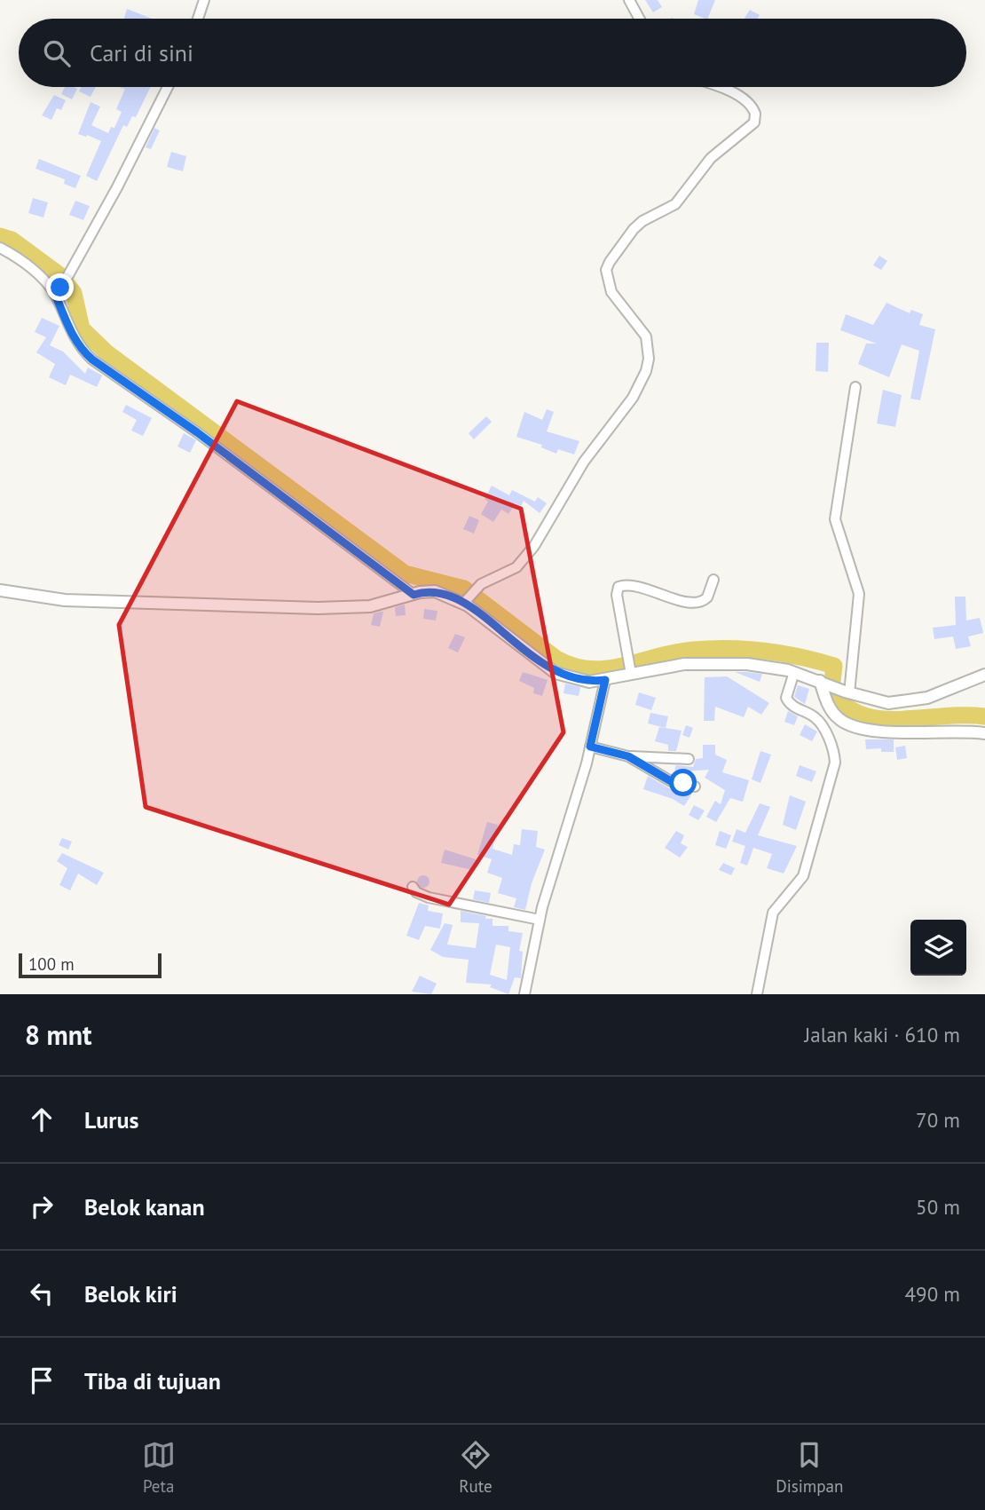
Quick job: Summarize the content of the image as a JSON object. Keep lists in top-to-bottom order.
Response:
{
  "scale_bar": "100 m",
  "page": {
    "search": "Cari di sini",
    "scale": "100 m",
    "heading": ["8 mnt", "Jalan kaki · 610 m"],
    "list": [
      ["Lurus", "70 m"],
      ["Belok kanan", "50 m"],
      ["Belok kiri", "490 m"],
      "Tiba di tujuan"
    ],
    "nav": ["Peta", "Rute", "Disimpan"]
  }
}
